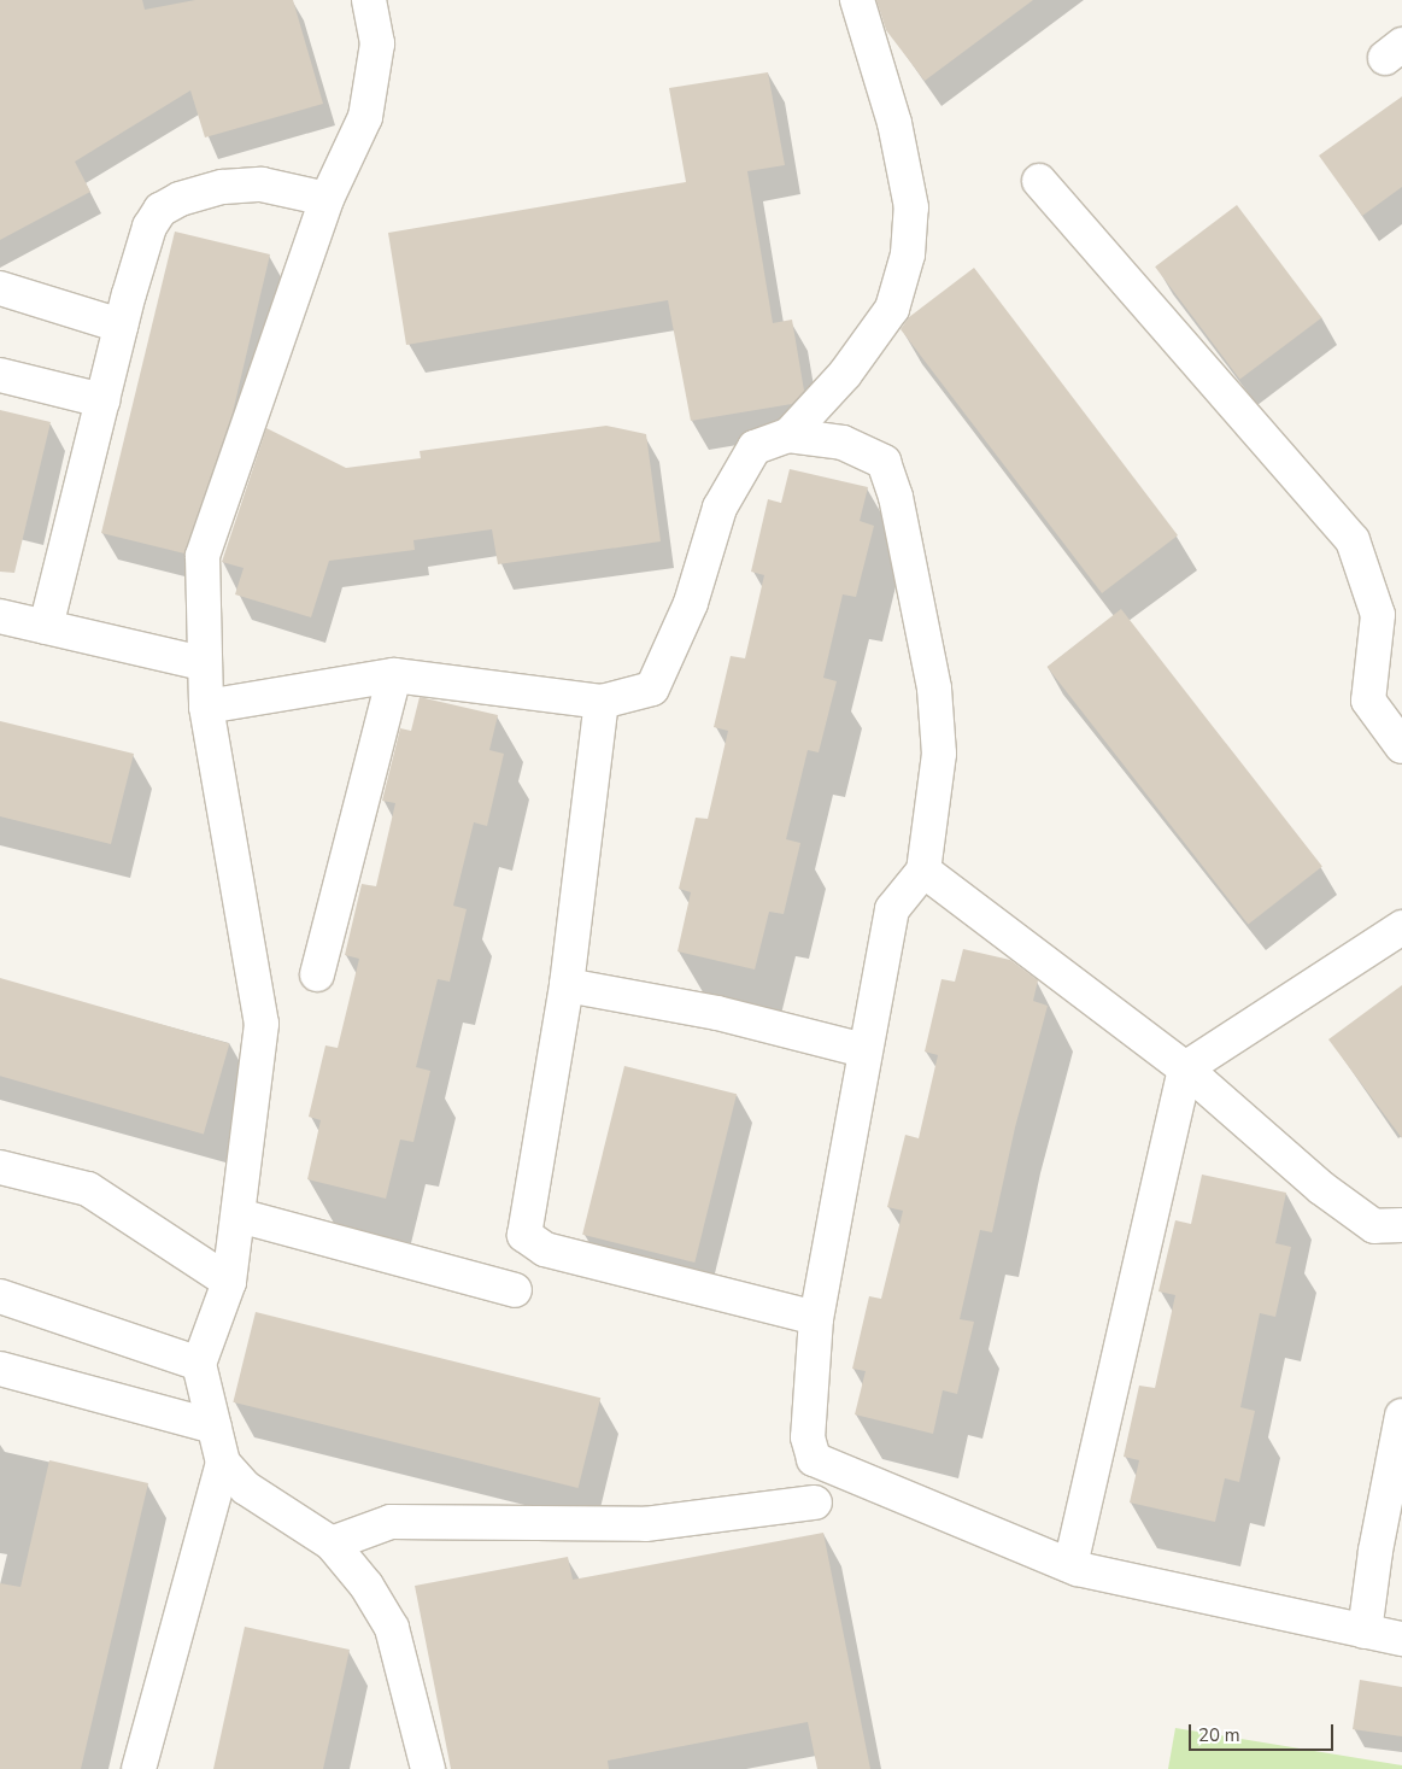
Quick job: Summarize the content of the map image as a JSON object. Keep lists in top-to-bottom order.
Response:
{
  "scale_bar": "20 m"
}
